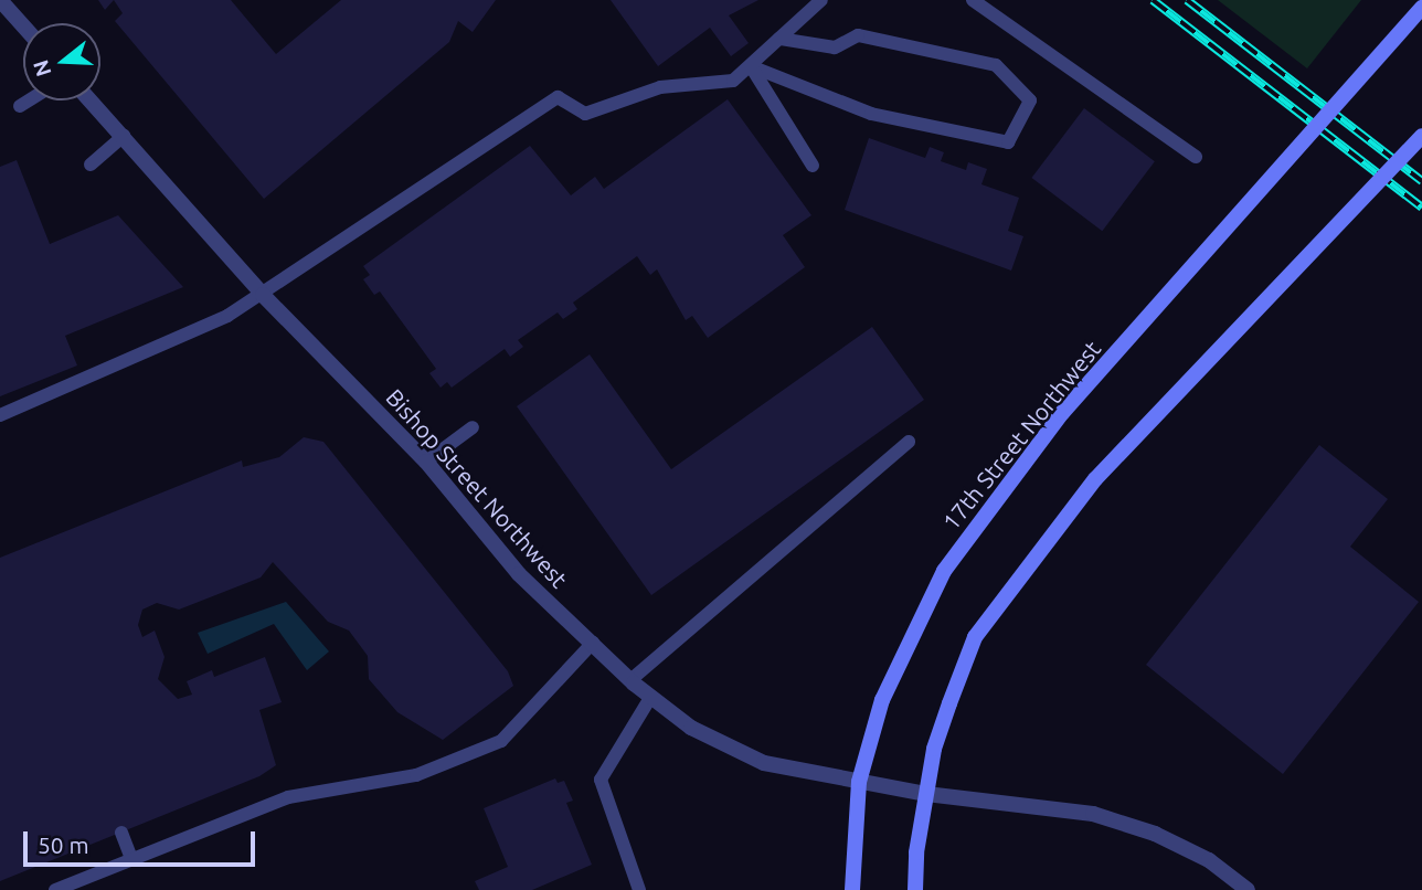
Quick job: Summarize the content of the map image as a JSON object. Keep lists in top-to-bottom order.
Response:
{
  "streets": {
    "main road": ["17th Street Northwest"],
    "street": ["Bishop Street Northwest"]
  },
  "crossings": [
    ["17th Street Northwest", "Bishop Street Northwest"]
  ],
  "scale_bar": "50 m",
  "north": "left"
}
